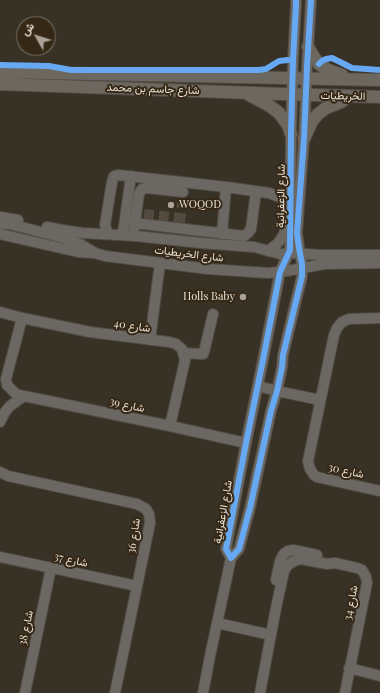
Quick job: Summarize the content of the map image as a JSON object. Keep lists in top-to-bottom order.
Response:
{
  "streets": {
    "main road": ["شارع جاسم بن محمد", "الخريطيات"],
    "street": [
      "شارع الزعفرانية",
      "شارع الخريطيات",
      "شارع 40",
      "شارع 39",
      "شارع 30",
      "شارع 36",
      "شارع 37",
      "شارع 34",
      "شارع 38"
    ]
  },
  "crossings": [
    ["شارع جاسم بن محمد", "الخريطيات"],
    ["شارع جاسم بن محمد", "شارع الزعفرانية"],
    ["الخريطيات", "شارع الزعفرانية"],
    ["شارع الزعفرانية", "شارع الخريطيات"],
    ["شارع الزعفرانية", "شارع 39"],
    ["شارع 40", "شارع 39"],
    ["شارع 36", "شارع 37"],
    ["شارع 37", "شارع 38"]
  ],
  "places": ["WOQOD", "Holls Baby"],
  "north": "top left"
}
